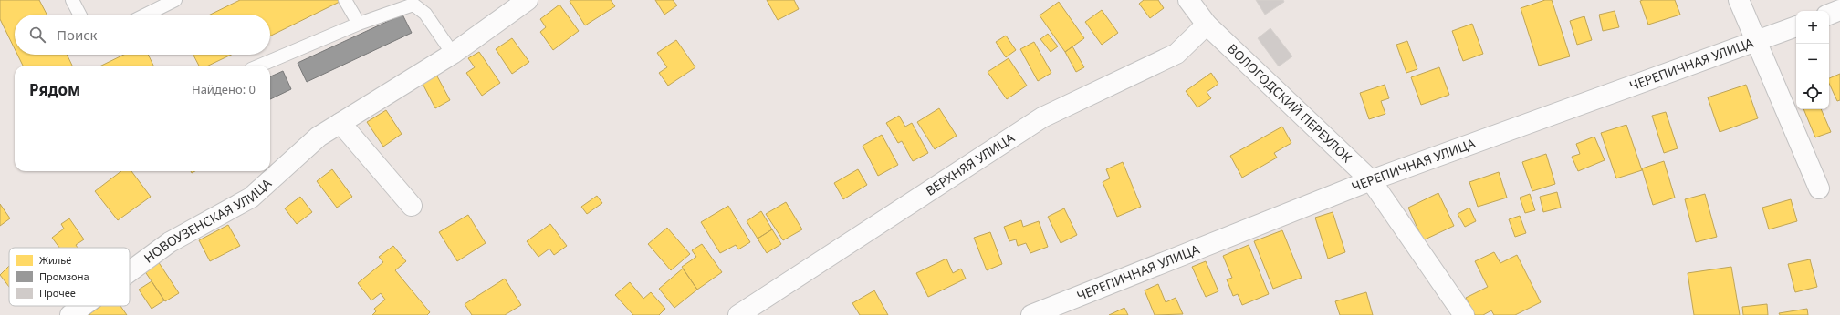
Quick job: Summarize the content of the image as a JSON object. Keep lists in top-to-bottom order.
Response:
{
  "streets": {
    "street": [
      "ЧЕРЕПИЧНАЯ УЛИЦА",
      "ВОЛОГОДСКИЙ ПЕРЕУЛОК",
      "ВЕРХНЯЯ УЛИЦА",
      "НОВОУЗЕНСКАЯ УЛИЦА"
    ]
  },
  "crossings": [
    ["ЧЕРЕПИЧНАЯ УЛИЦА", "ВОЛОГОДСКИЙ ПЕРЕУЛОК"],
    ["ВОЛОГОДСКИЙ ПЕРЕУЛОК", "ВЕРХНЯЯ УЛИЦА"]
  ],
  "legend": ["Жильё", "Промзона", "Прочее"],
  "page": {
    "map_buttons": ["+", "−"],
    "search": "Поиск",
    "heading": ["Рядом", "Найдено: 0"]
  }
}
